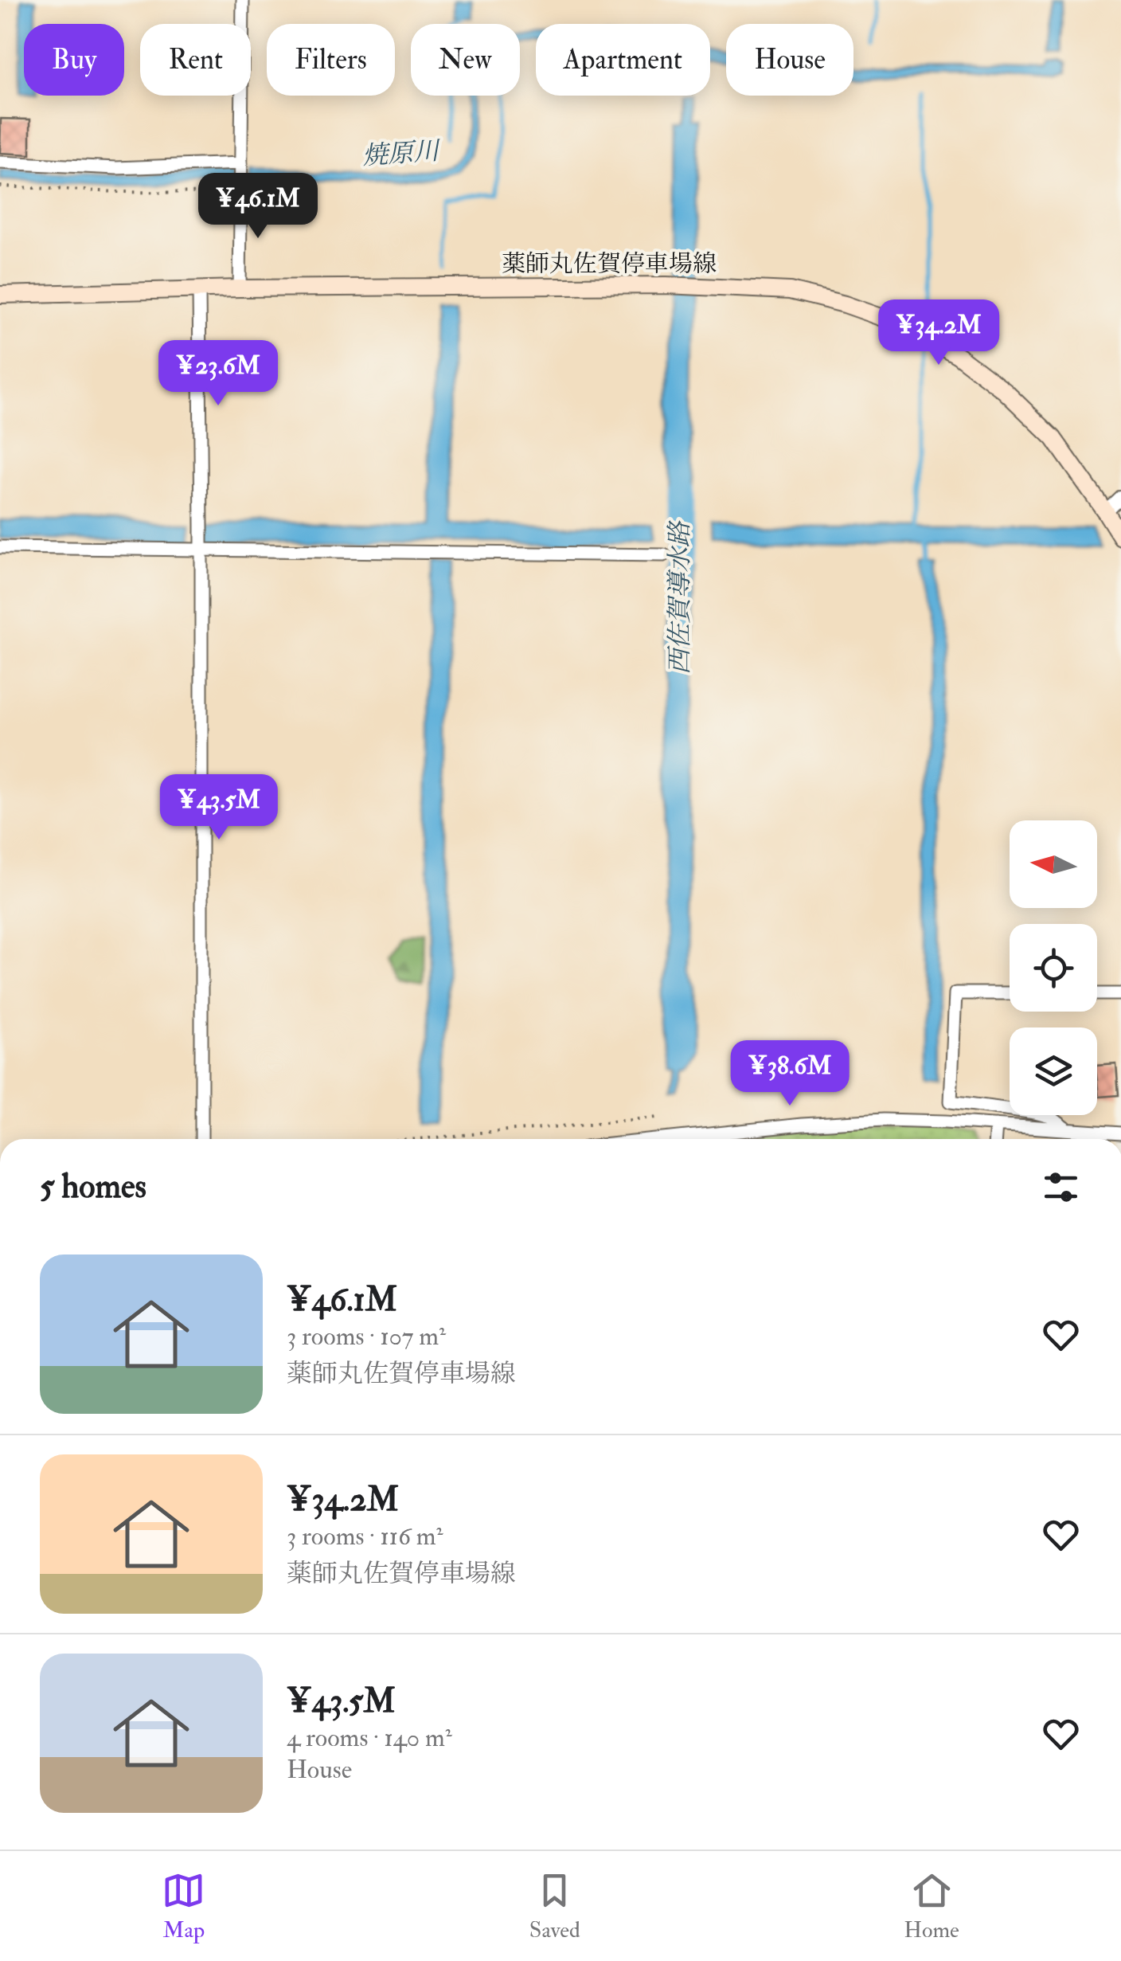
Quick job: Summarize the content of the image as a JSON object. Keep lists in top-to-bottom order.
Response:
{
  "streets": {
    "main road": ["薬師丸佐賀停車場線"]
  },
  "water": ["焼原川", "西佐賀導水路"],
  "north": "left",
  "page": {
    "chip": [
      "Buy",
      "Rent",
      "Filters",
      "New",
      "Apartment",
      "House"
    ],
    "price": [
      "¥46.1M",
      "¥34.2M",
      "¥23.6M",
      "¥43.5M",
      "¥38.6M"
    ],
    "heading": "5 homes",
    "list": [
      {
        "name": "¥46.1M",
        "note": "3 rooms · 107 m² · 薬師丸佐賀停車場線"
      },
      {
        "name": "¥34.2M",
        "note": "3 rooms · 116 m² · 薬師丸佐賀停車場線"
      },
      {
        "name": "¥43.5M",
        "note": "4 rooms · 140 m² · House"
      }
    ],
    "tabs": ["Map", "Saved", "Home"]
  }
}
